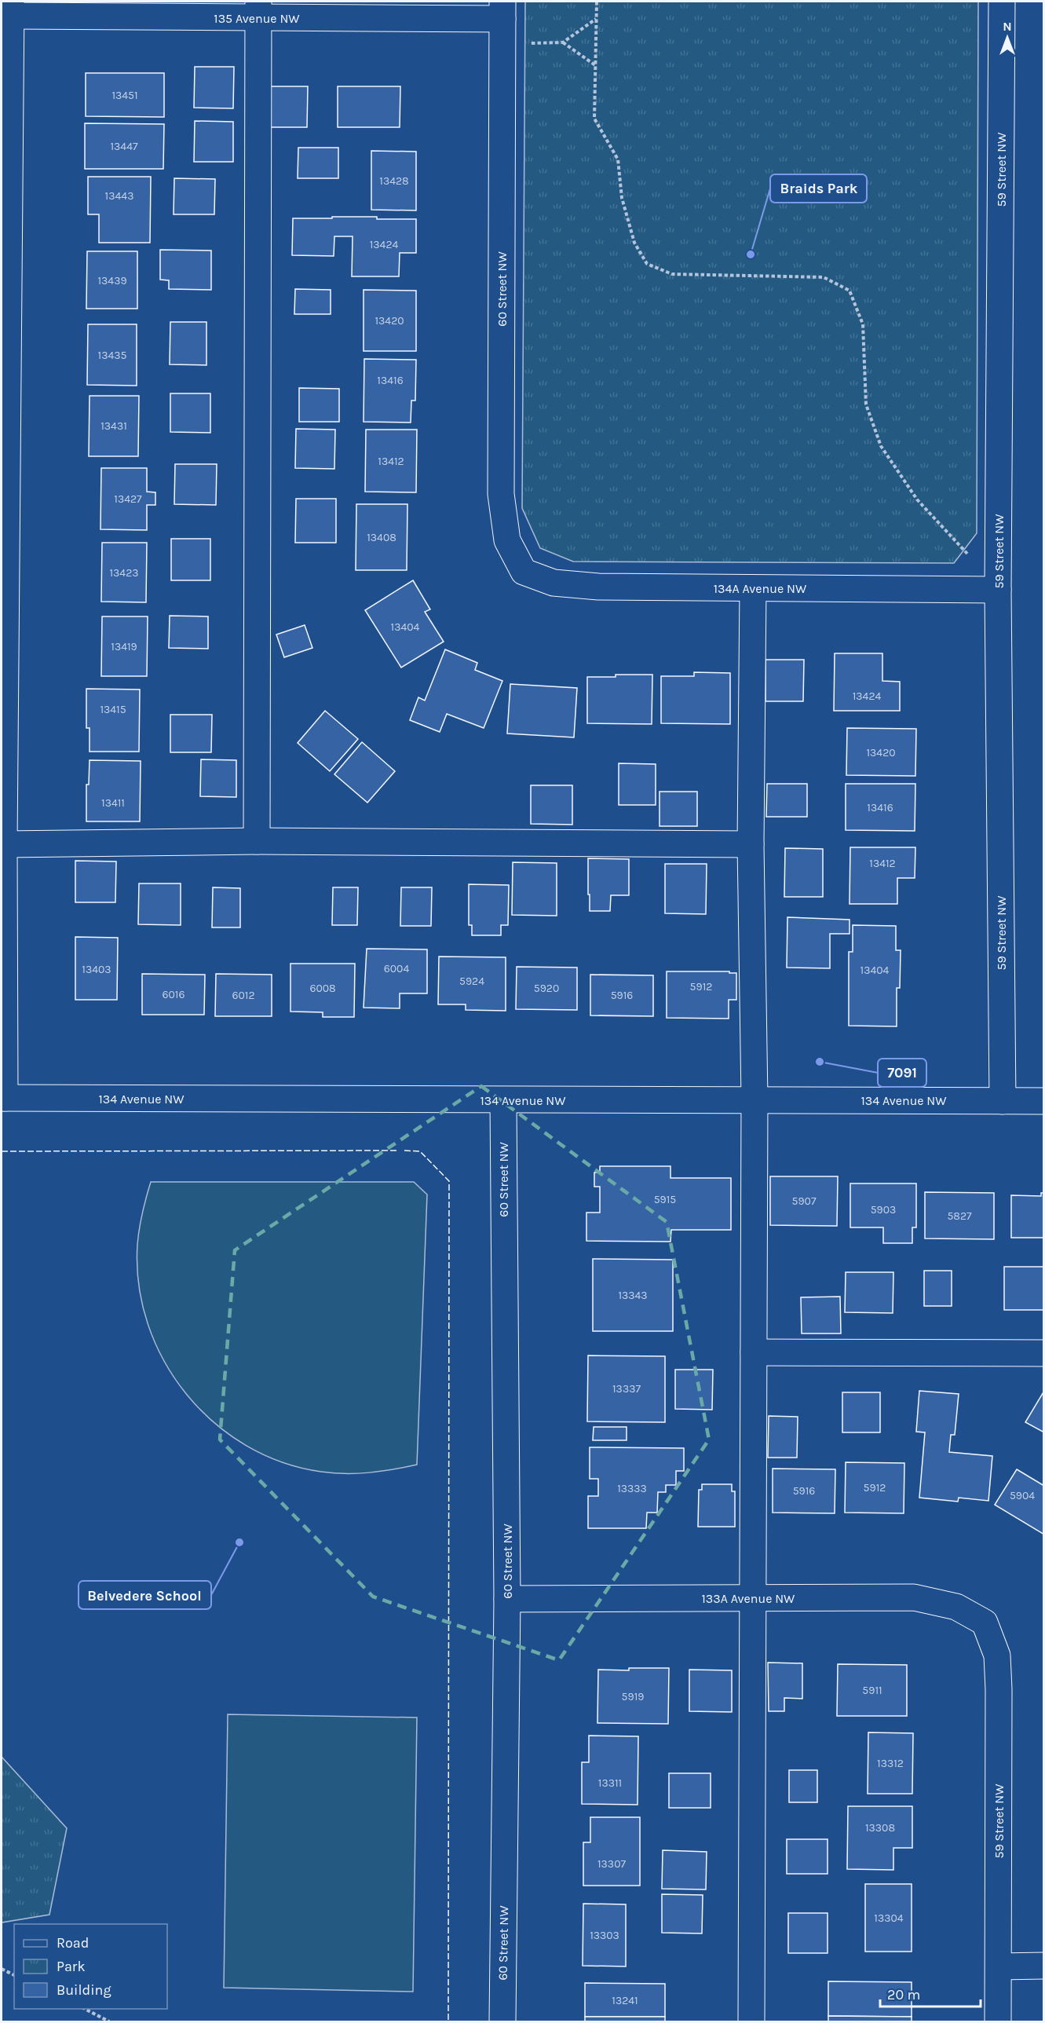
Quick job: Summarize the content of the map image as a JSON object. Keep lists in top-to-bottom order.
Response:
{
  "streets": {
    "street": [
      "135 Avenue NW",
      "59 Street NW",
      "60 Street NW",
      "134A Avenue NW",
      "134 Avenue NW",
      "133A Avenue NW"
    ]
  },
  "crossings": [
    ["135 Avenue NW", "60 Street NW"],
    ["59 Street NW", "134A Avenue NW"],
    ["59 Street NW", "134 Avenue NW"],
    ["59 Street NW", "133A Avenue NW"],
    ["60 Street NW", "134A Avenue NW"],
    ["60 Street NW", "134 Avenue NW"],
    ["60 Street NW", "133A Avenue NW"]
  ],
  "places": ["Braids Park", "7091", "Belvedere School"],
  "house_numbers": [
    "13451",
    "13447",
    "13428",
    "13443",
    "13424",
    "13439",
    "13420",
    "13435",
    "13416",
    "13431",
    "13412",
    "13427",
    "13408",
    "13423",
    "13404",
    "13419",
    "13424",
    "13415",
    "13420",
    "13411",
    "13416",
    "13412",
    "6004",
    "13403",
    "13404",
    "5924",
    "5912",
    "6008",
    "5920",
    "6016",
    "6012",
    "5916",
    "5915",
    "5907",
    "5903",
    "5827",
    "13343",
    "13337",
    "5912",
    "13333",
    "5916",
    "5904",
    "5911",
    "5919",
    "13312",
    "13311",
    "13308",
    "13307",
    "13304",
    "13303",
    "13241"
  ],
  "legend": ["Road", "Park", "Building"],
  "scale_bar": "20 m",
  "north": "top"
}
